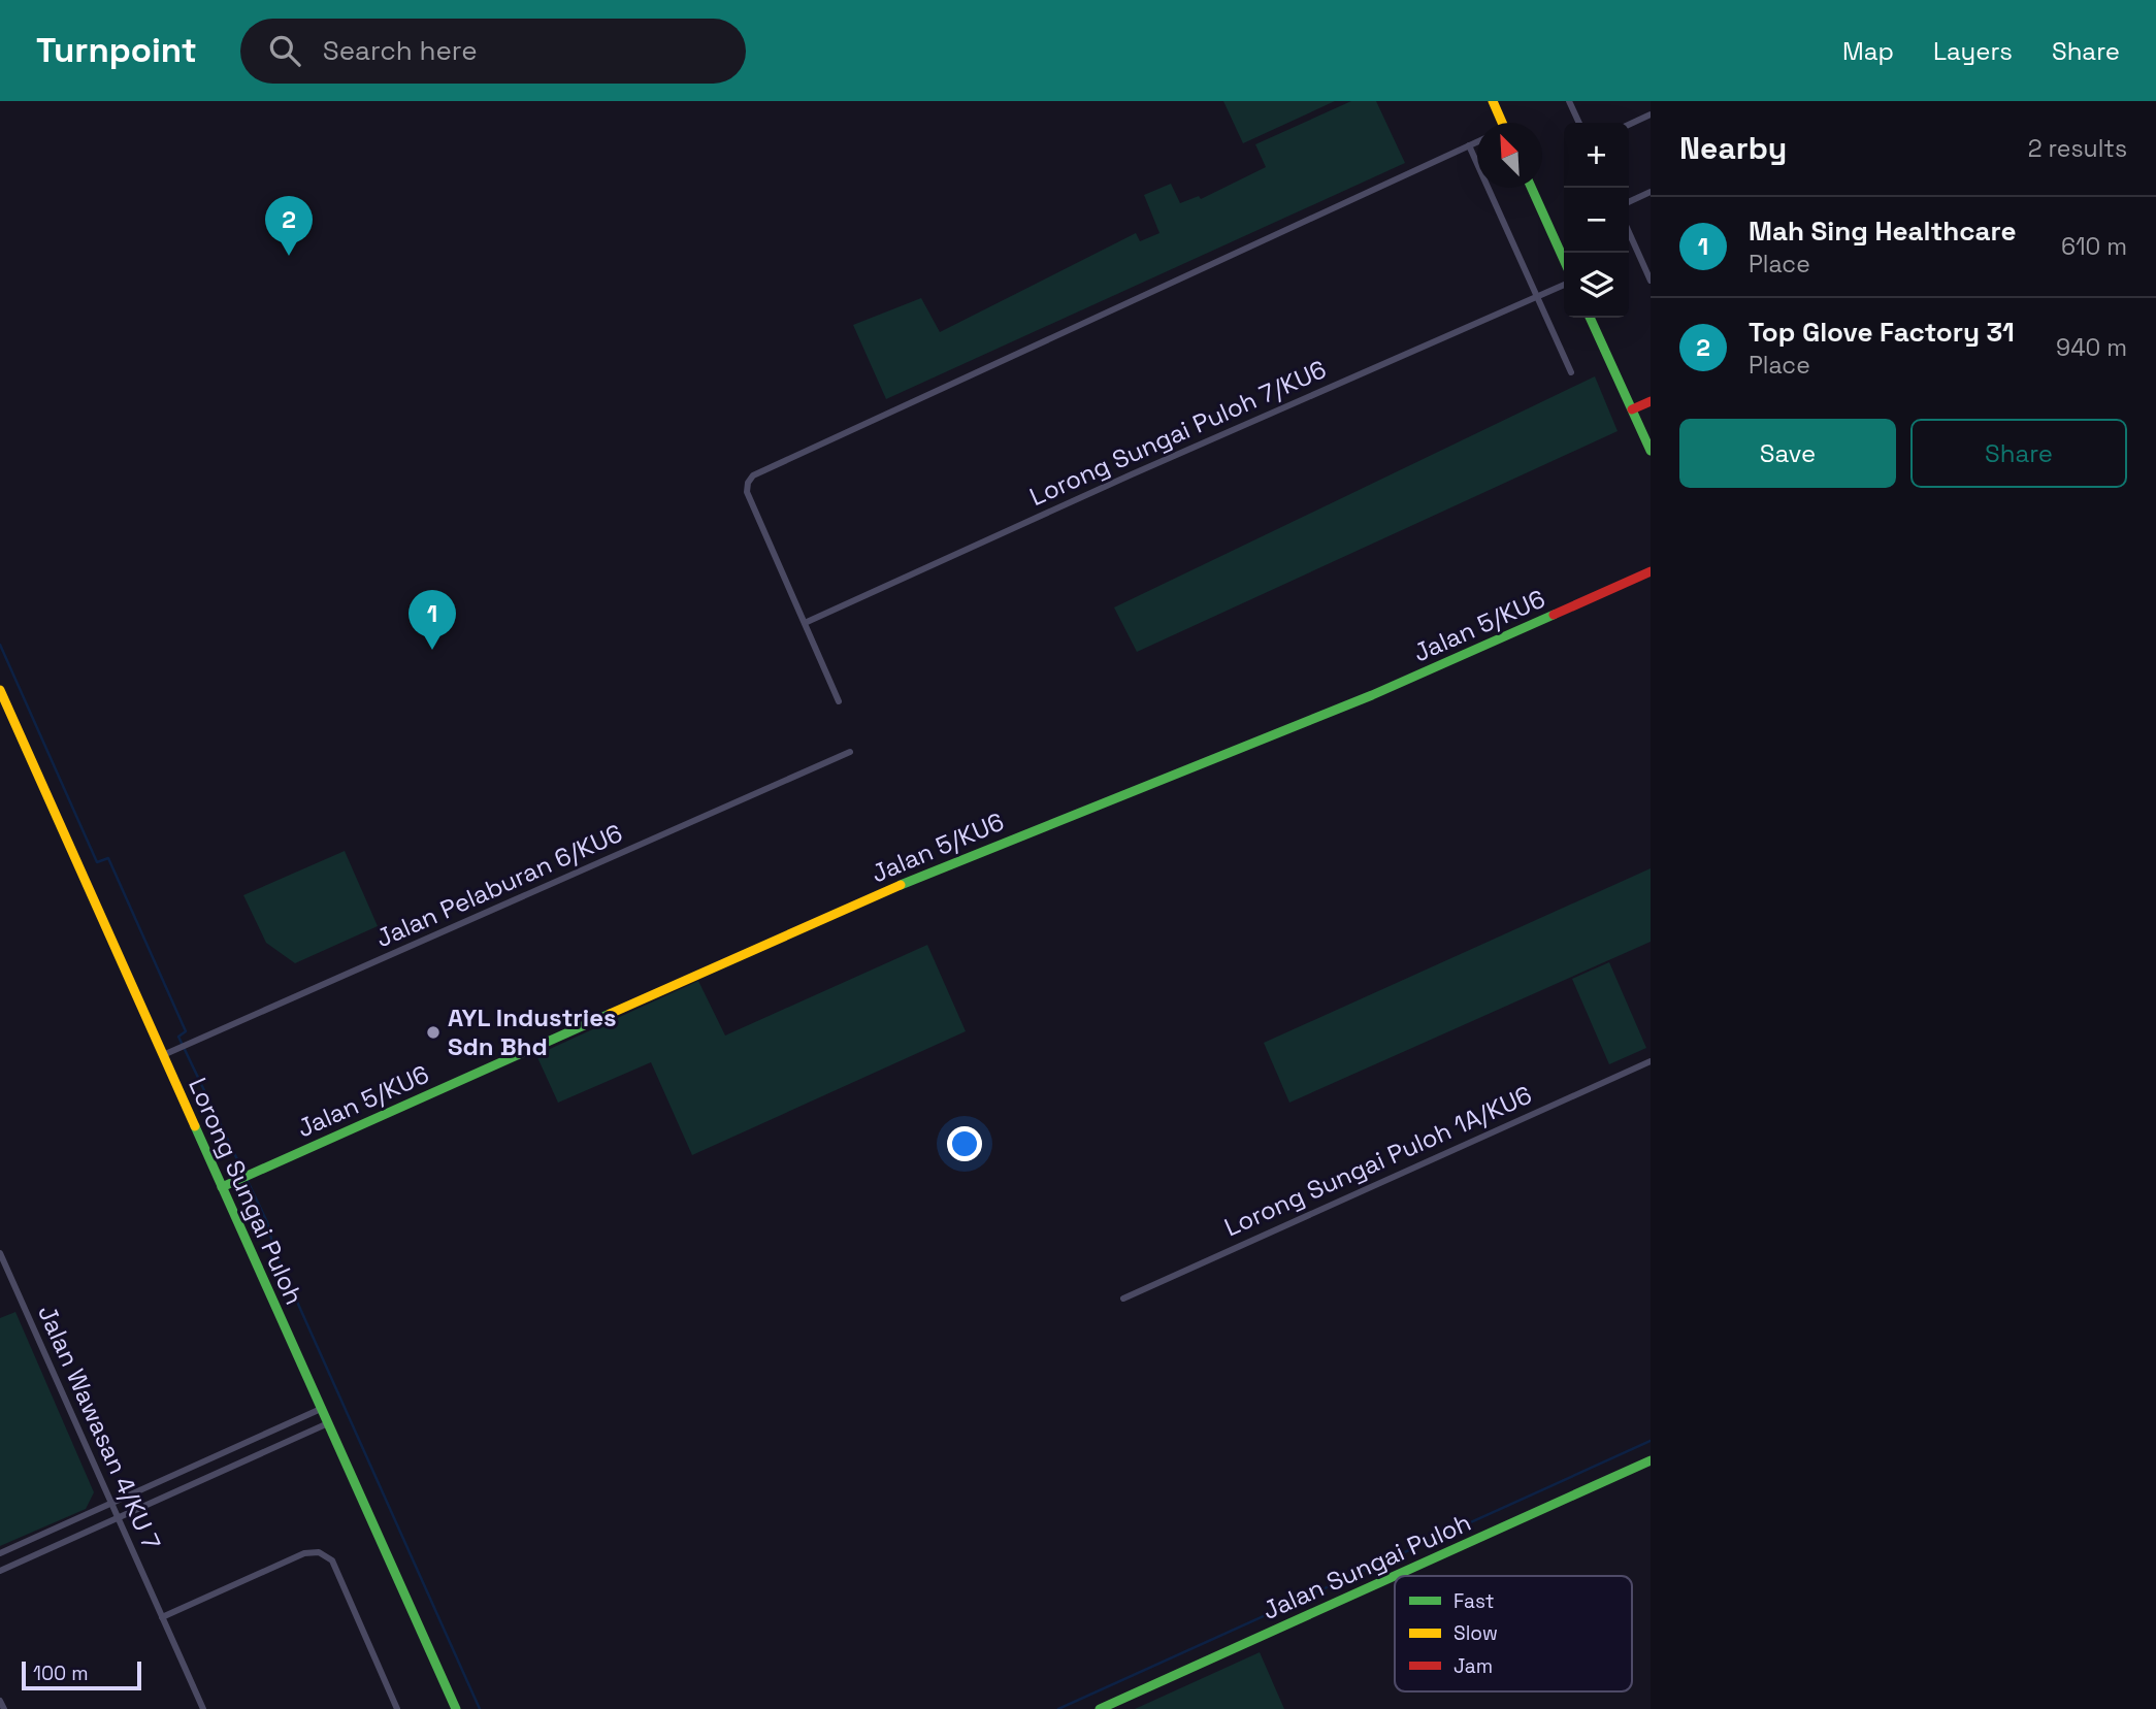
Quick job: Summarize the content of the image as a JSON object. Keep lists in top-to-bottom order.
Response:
{
  "streets": {
    "street": [
      "Lorong Sungai Puloh 7/KU6",
      "Jalan 5/KU6",
      "Jalan Pelaburan 6/KU6",
      "Lorong Sungai Puloh 1A/KU6",
      "Lorong Sungai Puloh",
      "Jalan Wawasan 4/KU 7",
      "Jalan Sungai Puloh"
    ]
  },
  "crossings": [
    ["Jalan 5/KU6", "Lorong Sungai Puloh"],
    ["Jalan Pelaburan 6/KU6", "Lorong Sungai Puloh"]
  ],
  "places": ["AYL Industries Sdn Bhd"],
  "legend": ["Fast", "Slow", "Jam"],
  "scale_bar": "100 m",
  "north": "top left",
  "page": {
    "header": "Turnpoint",
    "search": "Search here",
    "nav": ["Map", "Layers", "Share"],
    "heading": ["Nearby", "2 results"],
    "map_buttons": ["+", "−"],
    "list": [
      {
        "mark": "1",
        "name": "Mah Sing Healthcare",
        "note": "Place",
        "value": "610 m"
      },
      {
        "mark": "2",
        "name": "Top Glove Factory 31",
        "note": "Place",
        "value": "940 m"
      }
    ],
    "pins": ["2", "1"],
    "buttons": ["Save", "Share"],
    "scale": "100 m"
  }
}
